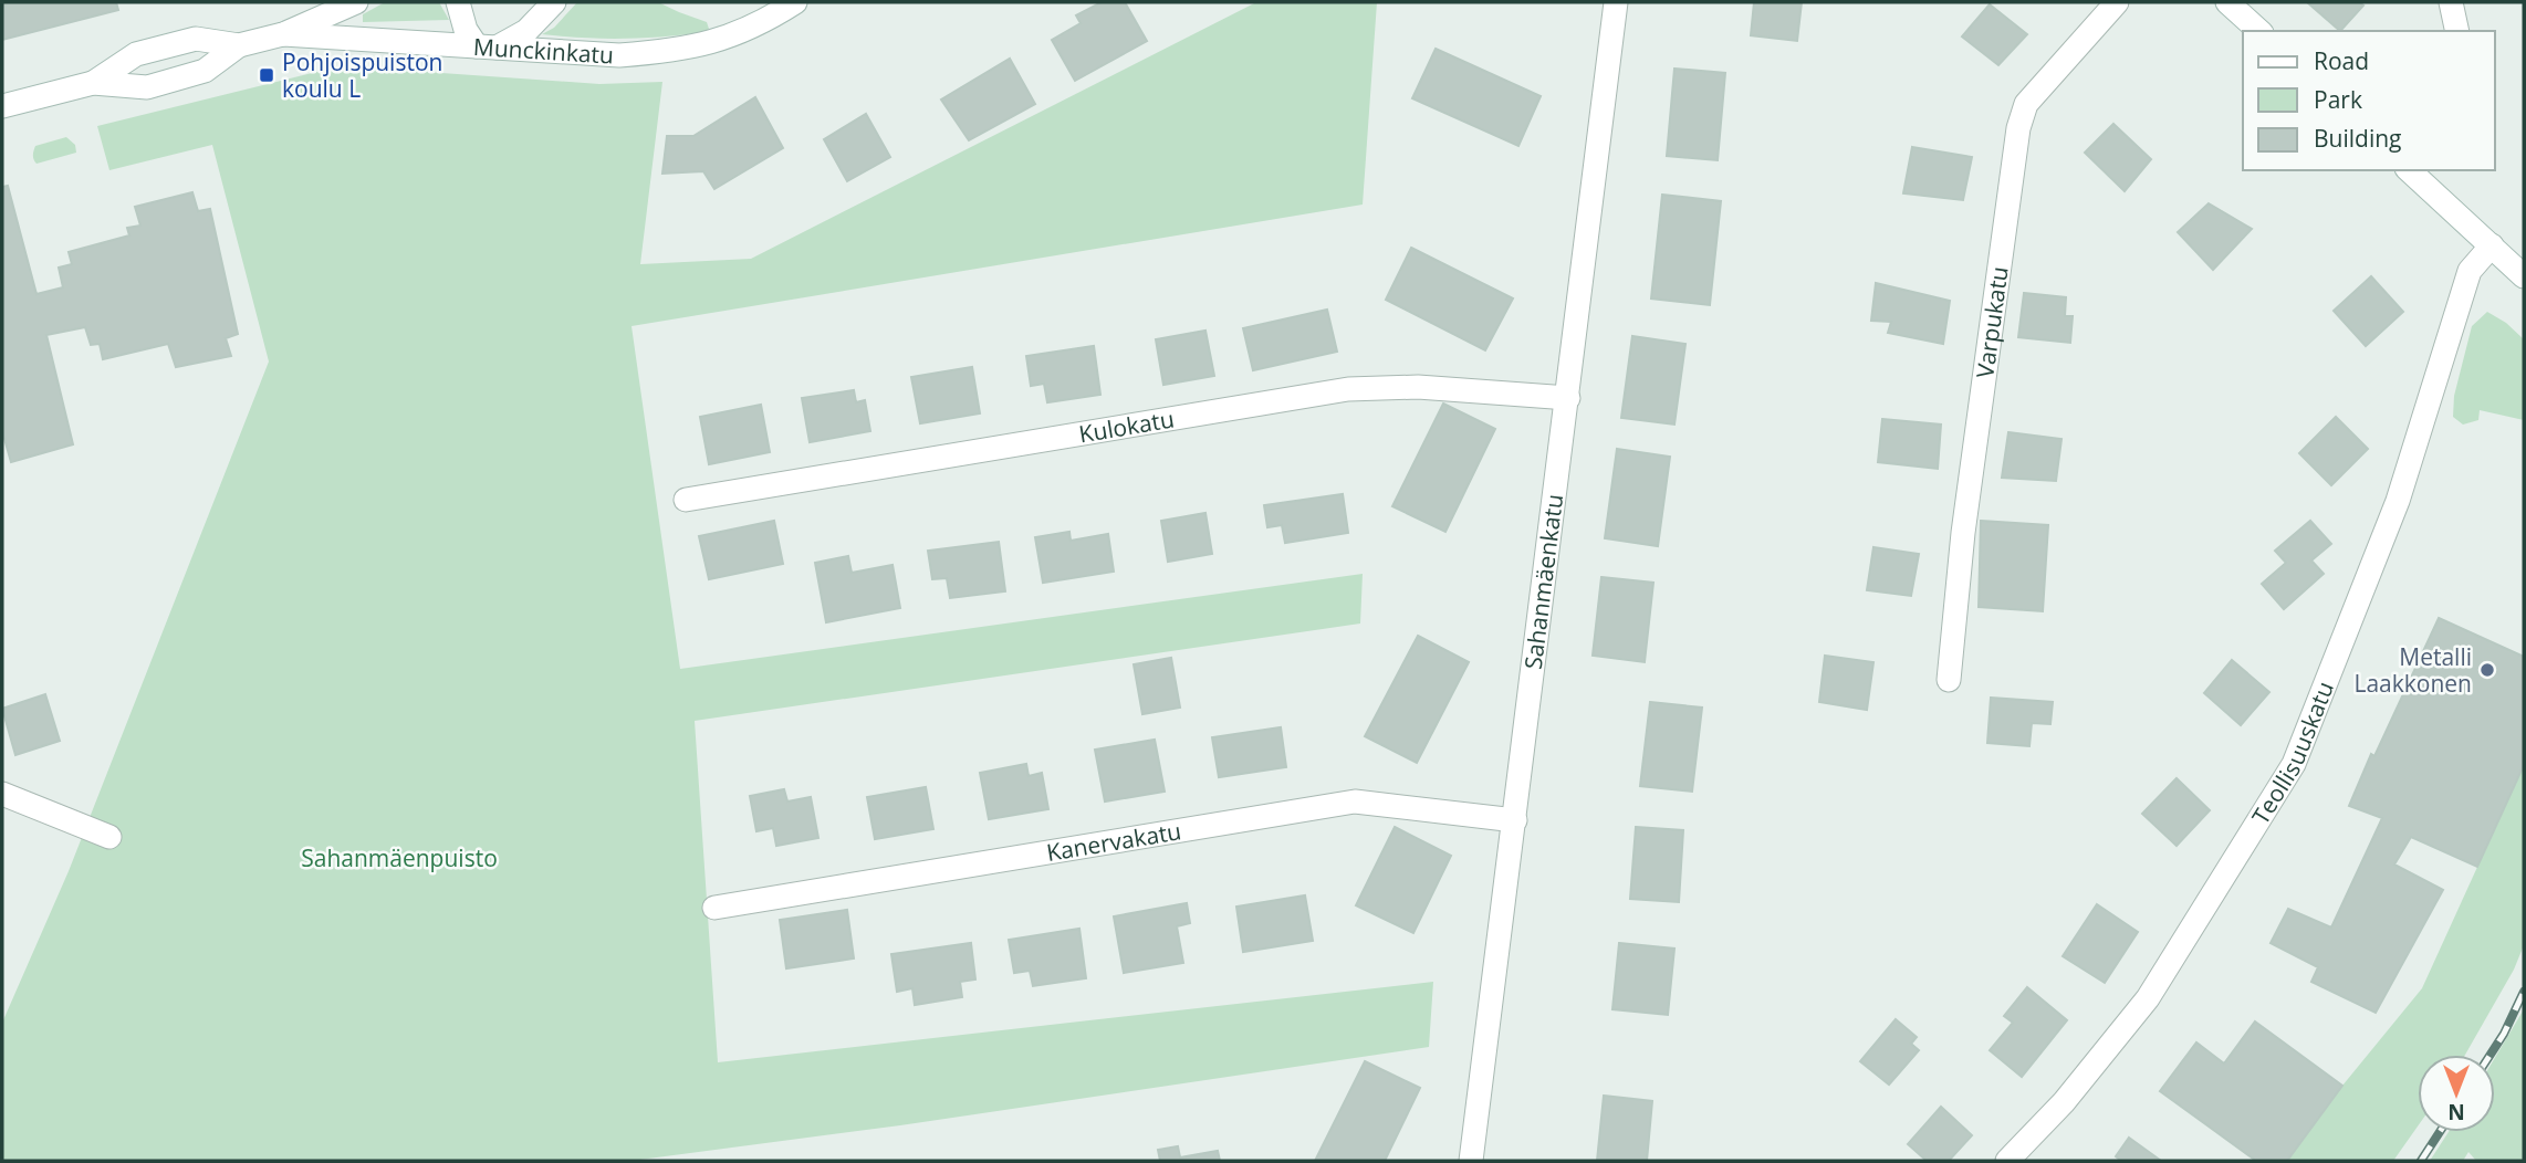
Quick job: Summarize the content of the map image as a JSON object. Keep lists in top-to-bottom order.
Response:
{
  "streets": {
    "street": [
      "Munckinkatu",
      "Varpukatu",
      "Kulokatu",
      "Sahanmäenkatu",
      "Teollisuuskatu",
      "Kanervakatu"
    ]
  },
  "crossings": [
    ["Kulokatu", "Sahanmäenkatu"],
    ["Sahanmäenkatu", "Kanervakatu"]
  ],
  "parks": ["Sahanmäenpuisto"],
  "places": {
    "transit": ["Pohjoispuiston koulu L"],
    "other": ["Metalli Laakkonen"]
  },
  "legend": ["Road", "Park", "Building"],
  "north": "bottom"
}
